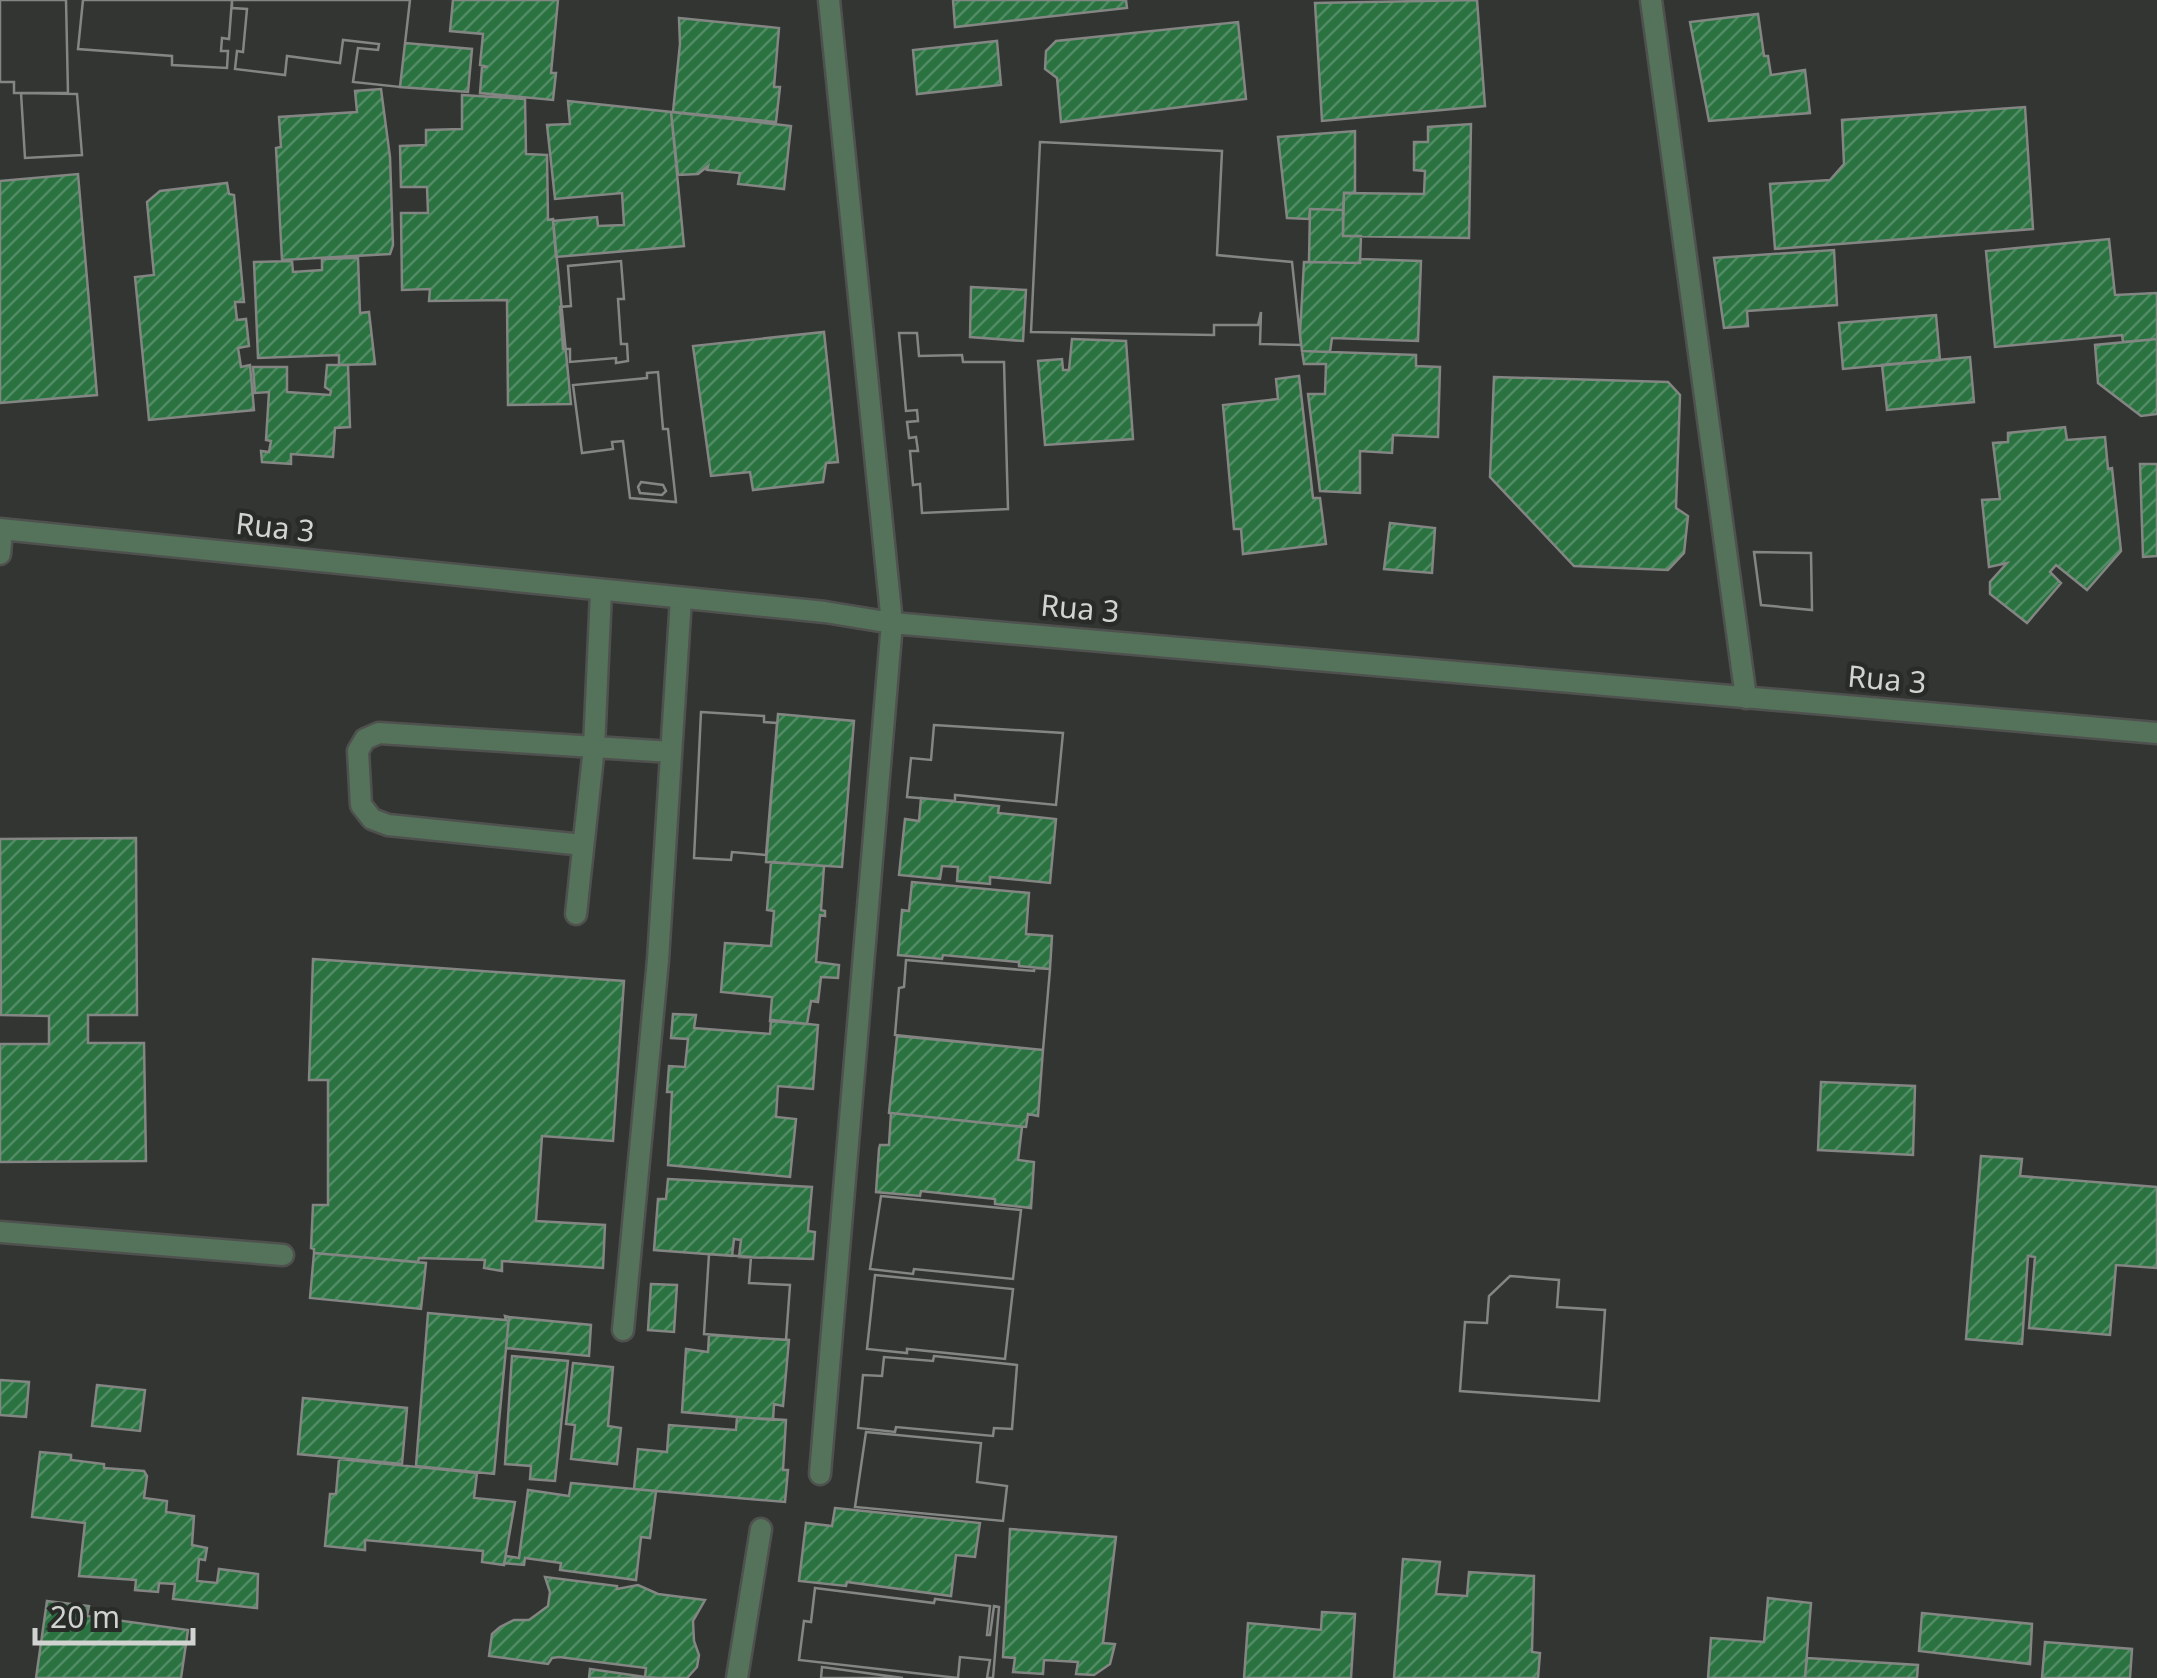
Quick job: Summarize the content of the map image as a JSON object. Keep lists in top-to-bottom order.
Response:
{
  "streets": {
    "street": ["Rua 3"]
  },
  "scale_bar": "20 m"
}
